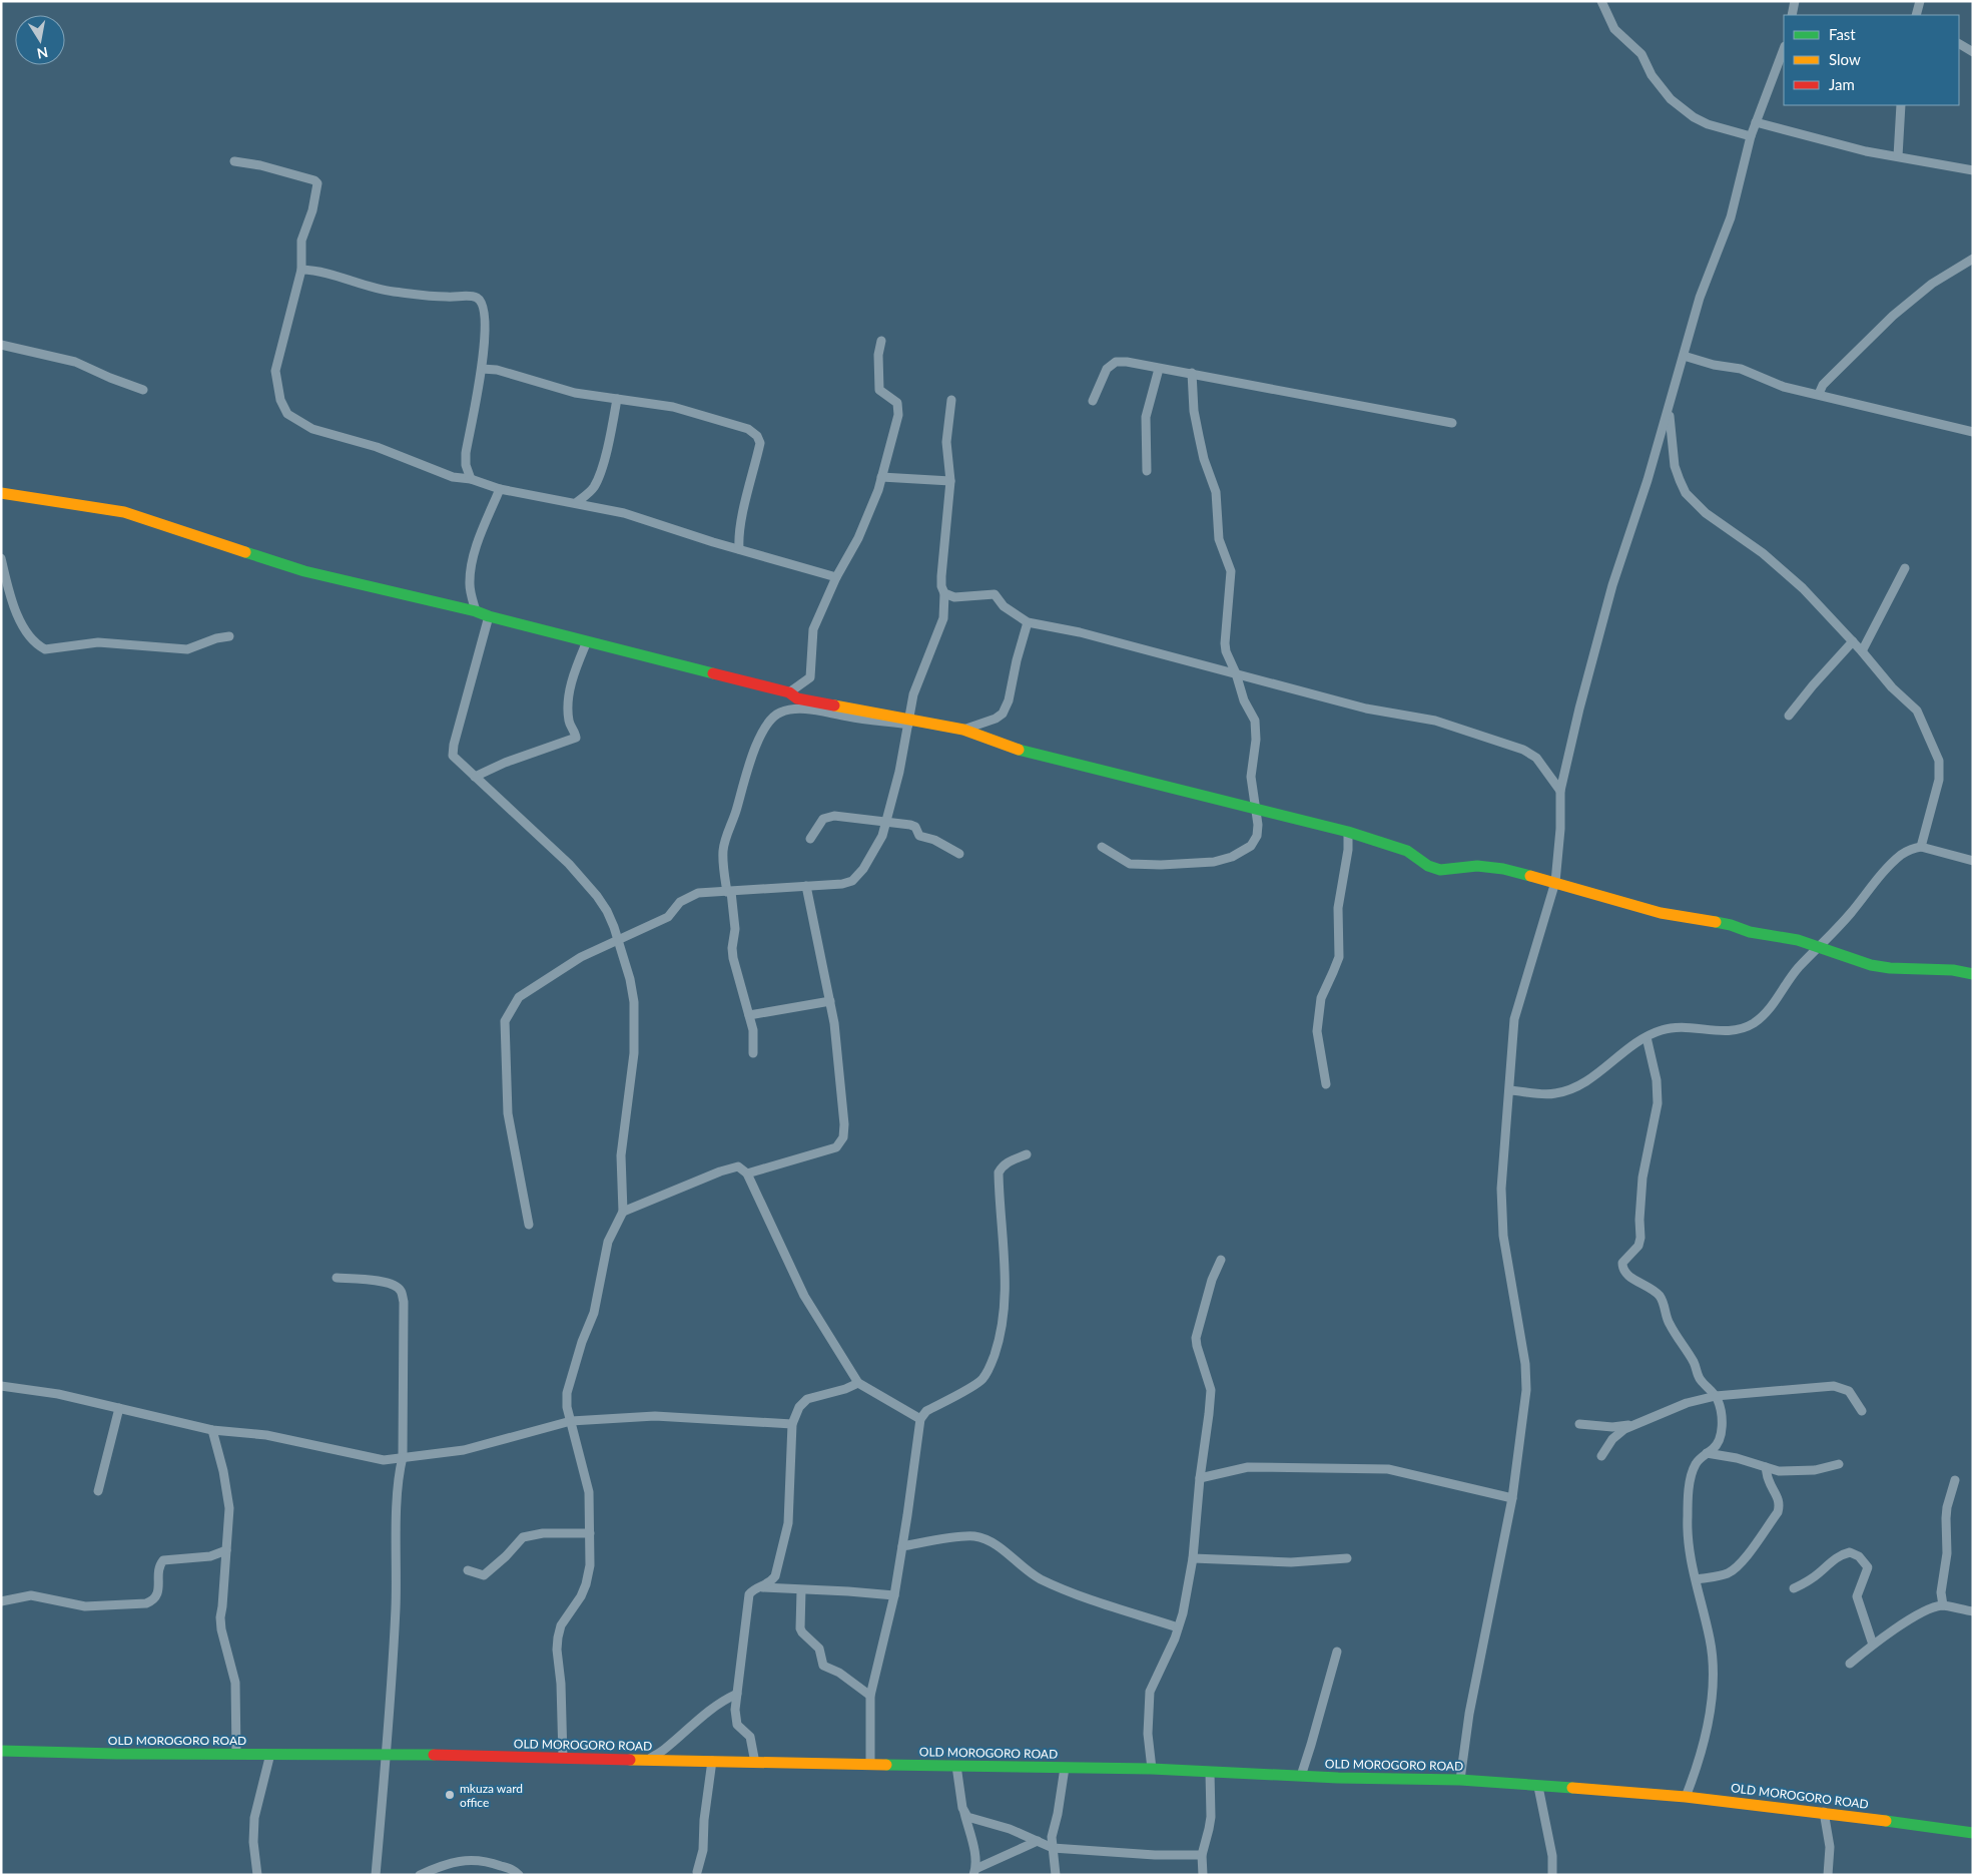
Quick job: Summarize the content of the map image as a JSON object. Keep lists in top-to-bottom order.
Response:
{
  "streets": {
    "street": ["OLD MOROGORO ROAD"]
  },
  "places": ["mkuza ward office"],
  "legend": ["Fast", "Slow", "Jam"],
  "north": "bottom"
}
